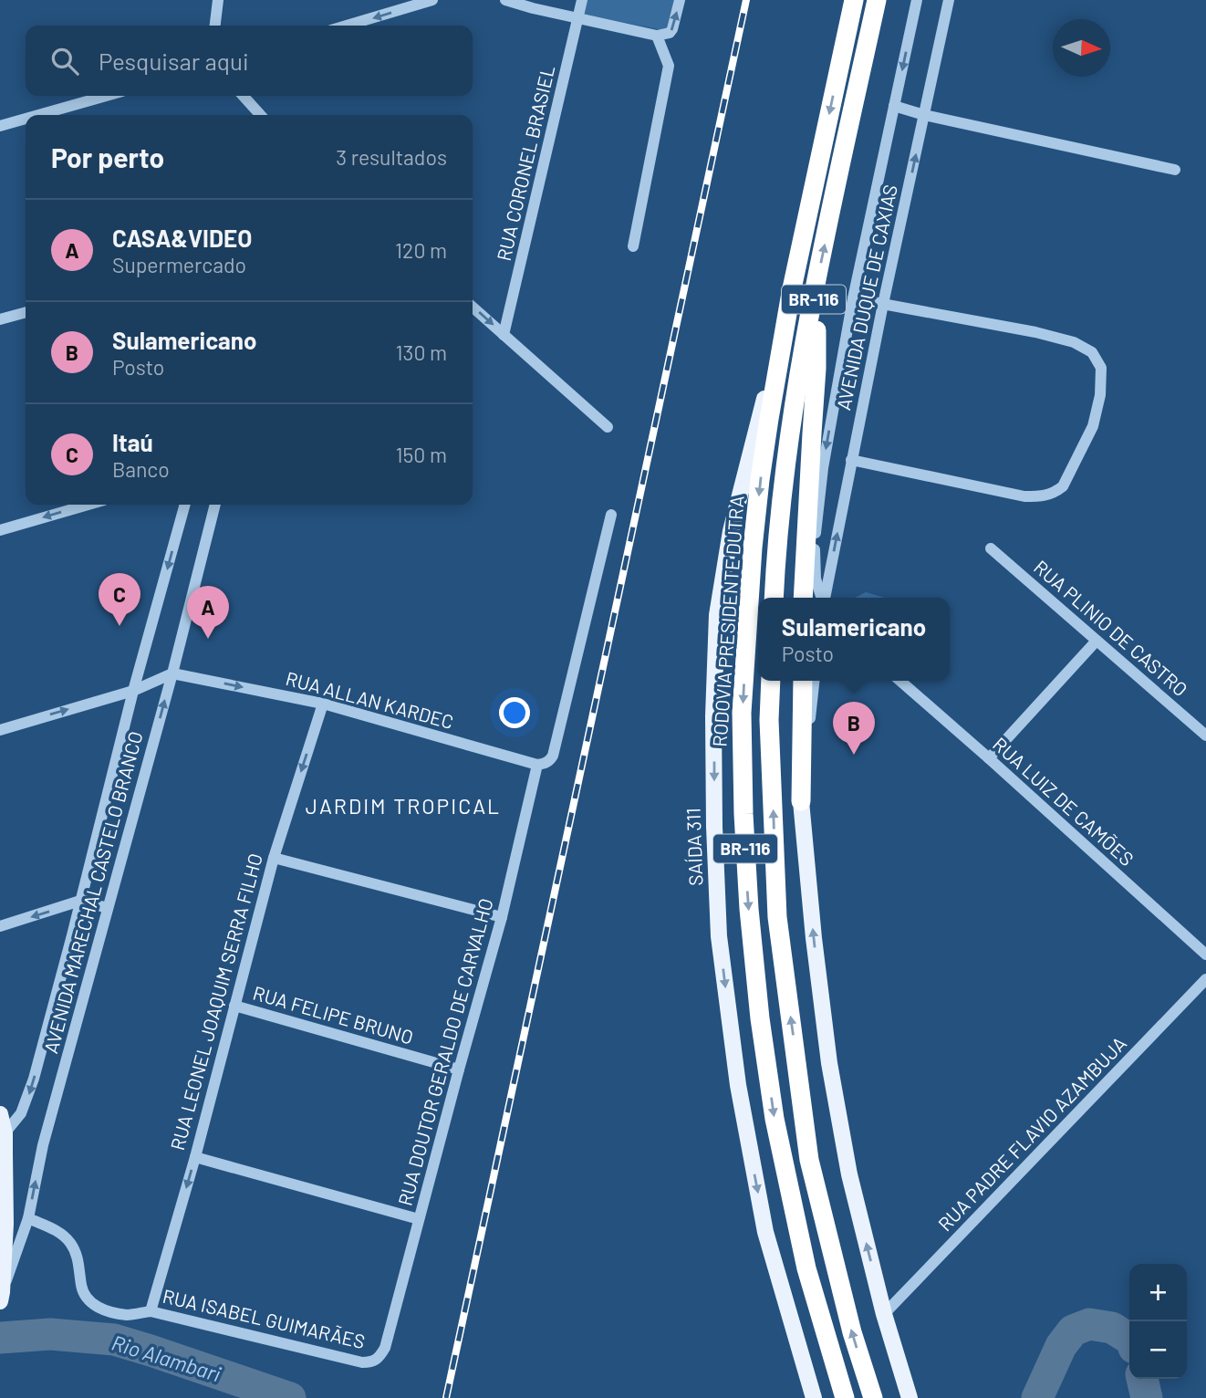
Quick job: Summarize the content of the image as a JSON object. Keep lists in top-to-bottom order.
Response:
{
  "streets": {
    "highway": ["BR-116", "RODOVIA PRESIDENTE DUTRA"],
    "main road": ["SAÍDA 311"],
    "street": [
      "RUA CORONEL BRASIEL",
      "AVENIDA DUQUE DE CAXIAS",
      "RUA PLINIO DE CASTRO",
      "RUA ALLAN KARDEC",
      "RUA LUIZ DE CAMÕES",
      "AVENIDA MARECHAL CASTELO BRANCO",
      "RUA LEONEL JOAQUIM SERRA FILHO",
      "RUA FELIPE BRUNO",
      "RUA DOUTOR GERALDO DE CARVALHO",
      "RUA PADRE FLAVIO AZAMBUJA",
      "RUA ISABEL GUIMARÃES"
    ]
  },
  "crossings": [
    ["RODOVIA PRESIDENTE DUTRA", "SAÍDA 311"],
    ["RUA ALLAN KARDEC", "AVENIDA MARECHAL CASTELO BRANCO"],
    ["RUA ALLAN KARDEC", "RUA LEONEL JOAQUIM SERRA FILHO"],
    ["RUA ALLAN KARDEC", "RUA DOUTOR GERALDO DE CARVALHO"],
    ["AVENIDA MARECHAL CASTELO BRANCO", "RUA ISABEL GUIMARÃES"],
    ["RUA LEONEL JOAQUIM SERRA FILHO", "RUA FELIPE BRUNO"],
    ["RUA LEONEL JOAQUIM SERRA FILHO", "RUA ISABEL GUIMARÃES"],
    ["RUA FELIPE BRUNO", "RUA DOUTOR GERALDO DE CARVALHO"],
    ["RUA DOUTOR GERALDO DE CARVALHO", "RUA ISABEL GUIMARÃES"]
  ],
  "one_way": ["RUA ALLAN KARDEC", "RUA LEONEL JOAQUIM SERRA FILHO"],
  "districts": ["JARDIM TROPICAL"],
  "water": ["Rio Alambari"],
  "north": "right",
  "page": {
    "search": "Pesquisar aqui",
    "heading": ["Por perto", "3 resultados"],
    "list": [
      {
        "mark": "A",
        "name": "CASA&VIDEO",
        "note": "Supermercado",
        "value": "120 m"
      },
      {
        "mark": "B",
        "name": "Sulamericano",
        "note": "Posto",
        "value": "130 m"
      },
      {
        "mark": "C",
        "name": "Itaú",
        "note": "Banco",
        "value": "150 m"
      }
    ],
    "pins": ["C", "A", "B"],
    "popup": ["Sulamericano", "Posto"],
    "map_buttons": ["+", "−"]
  }
}
